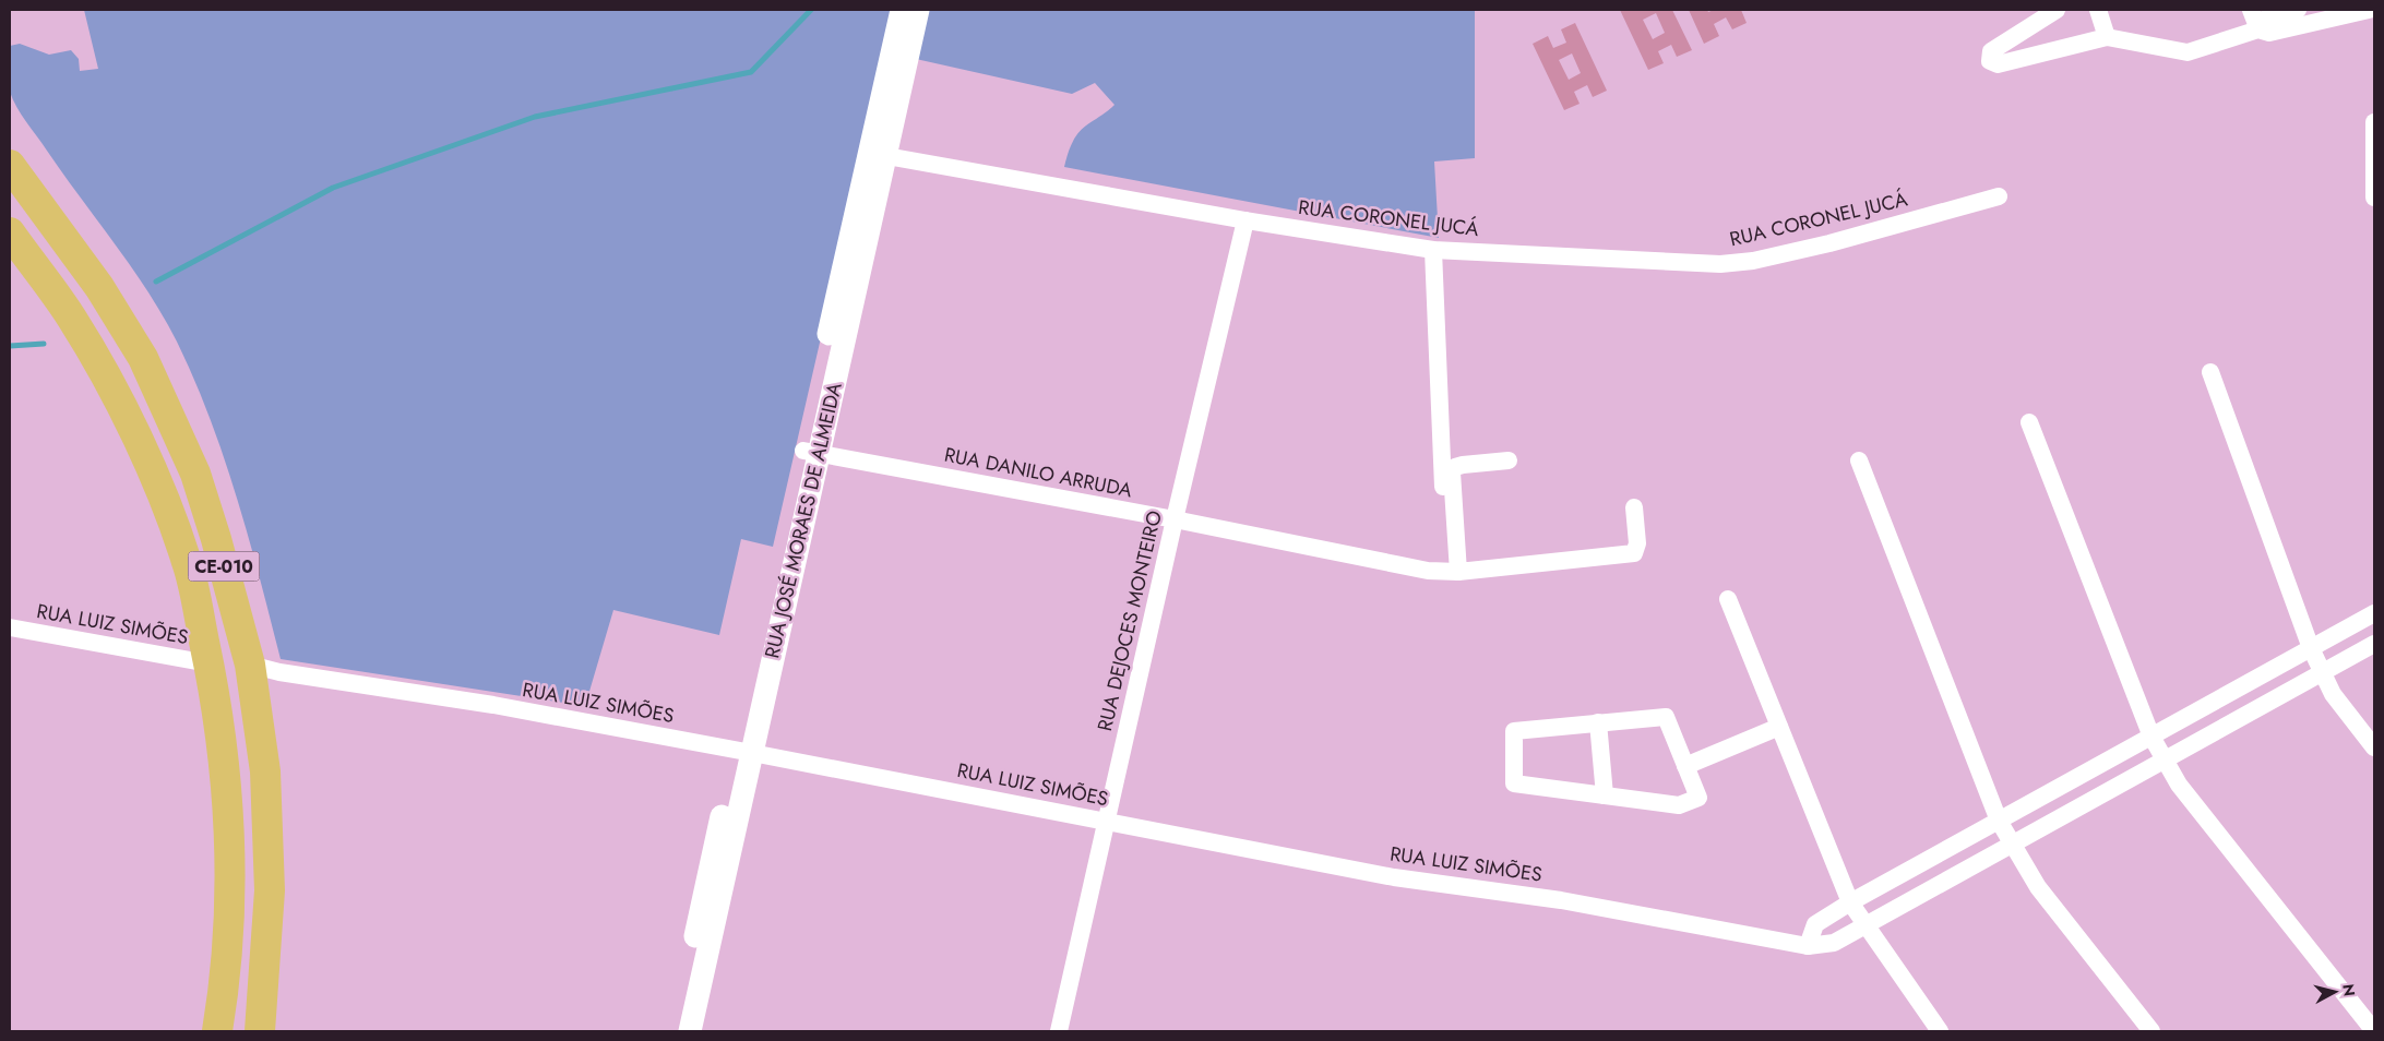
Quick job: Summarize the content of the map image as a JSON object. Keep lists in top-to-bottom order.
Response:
{
  "streets": {
    "highway": ["CE-010"],
    "street": [
      "RUA CORONEL JUCÁ",
      "RUA DANILO ARRUDA",
      "RUA JOSÉ MORAES DE ALMEIDA",
      "RUA DEJOCES MONTEIRO",
      "RUA LUIZ SIMÕES"
    ]
  },
  "crossings": [
    ["RUA CORONEL JUCÁ", "RUA JOSÉ MORAES DE ALMEIDA"],
    ["RUA CORONEL JUCÁ", "RUA DEJOCES MONTEIRO"],
    ["RUA DANILO ARRUDA", "RUA JOSÉ MORAES DE ALMEIDA"],
    ["RUA DANILO ARRUDA", "RUA DEJOCES MONTEIRO"],
    ["RUA JOSÉ MORAES DE ALMEIDA", "RUA LUIZ SIMÕES"],
    ["CE-010", "RUA LUIZ SIMÕES"],
    ["RUA DEJOCES MONTEIRO", "RUA LUIZ SIMÕES"]
  ],
  "north": "right"
}
